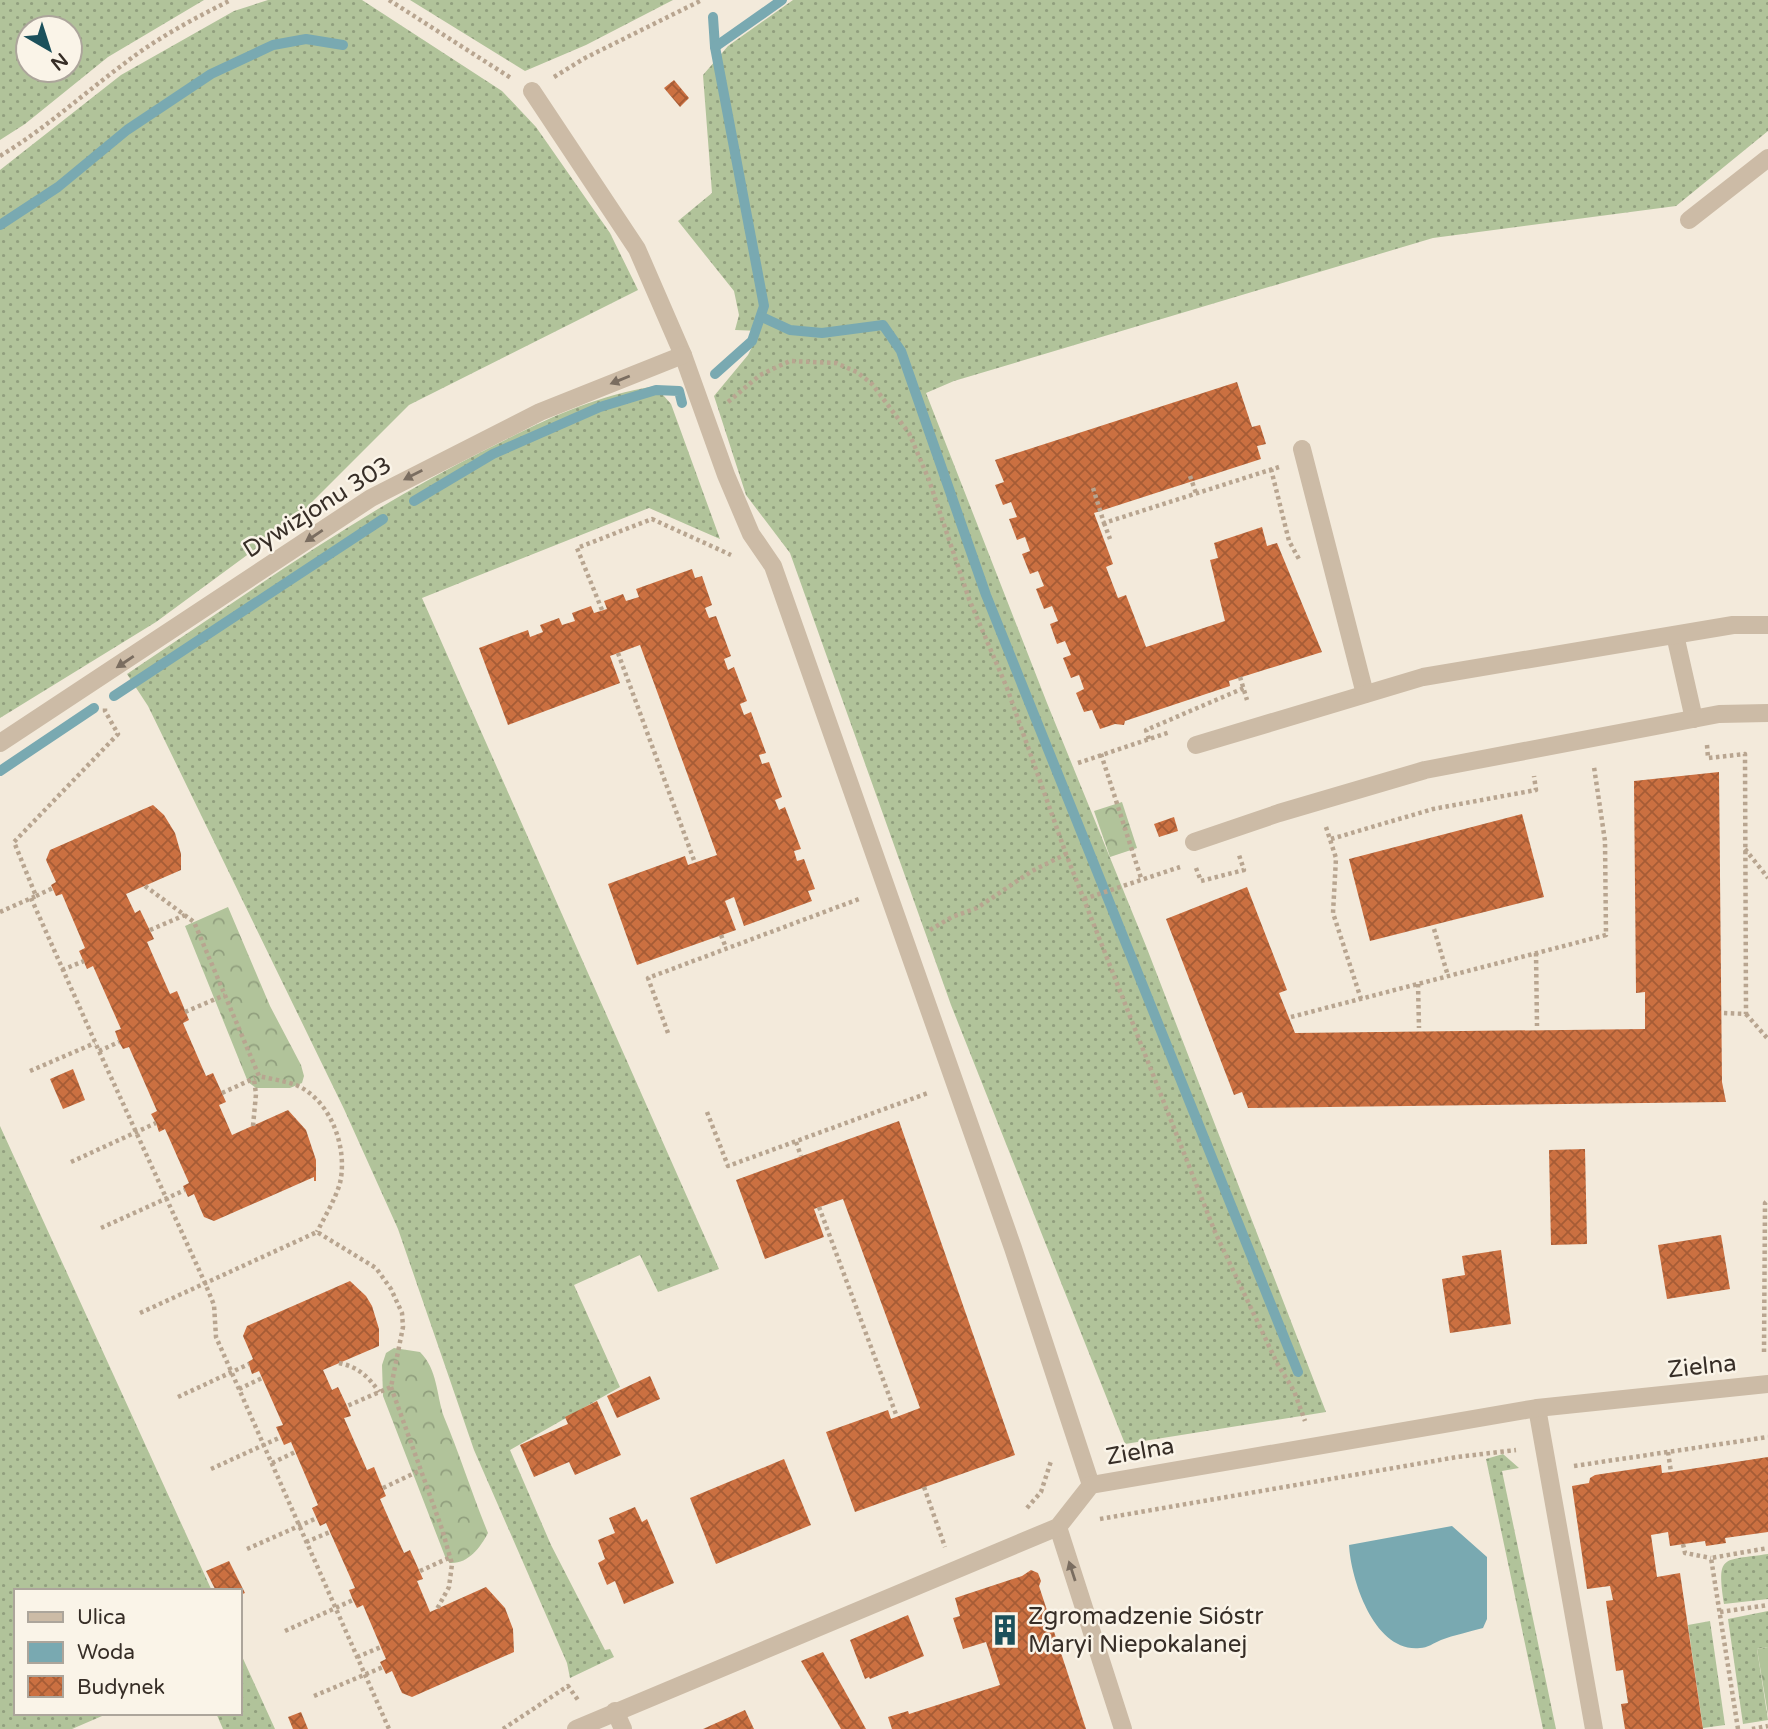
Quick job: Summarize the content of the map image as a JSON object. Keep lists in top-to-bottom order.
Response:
{
  "streets": {
    "street": ["Dywizjonu 303", "Zielna"]
  },
  "one_way": ["Dywizjonu 303"],
  "places": {
    "building": ["Zgromadzenie Sióstr Maryi Niepokalanej"]
  },
  "legend": ["Ulica", "Woda", "Budynek"],
  "north": "bottom right"
}
